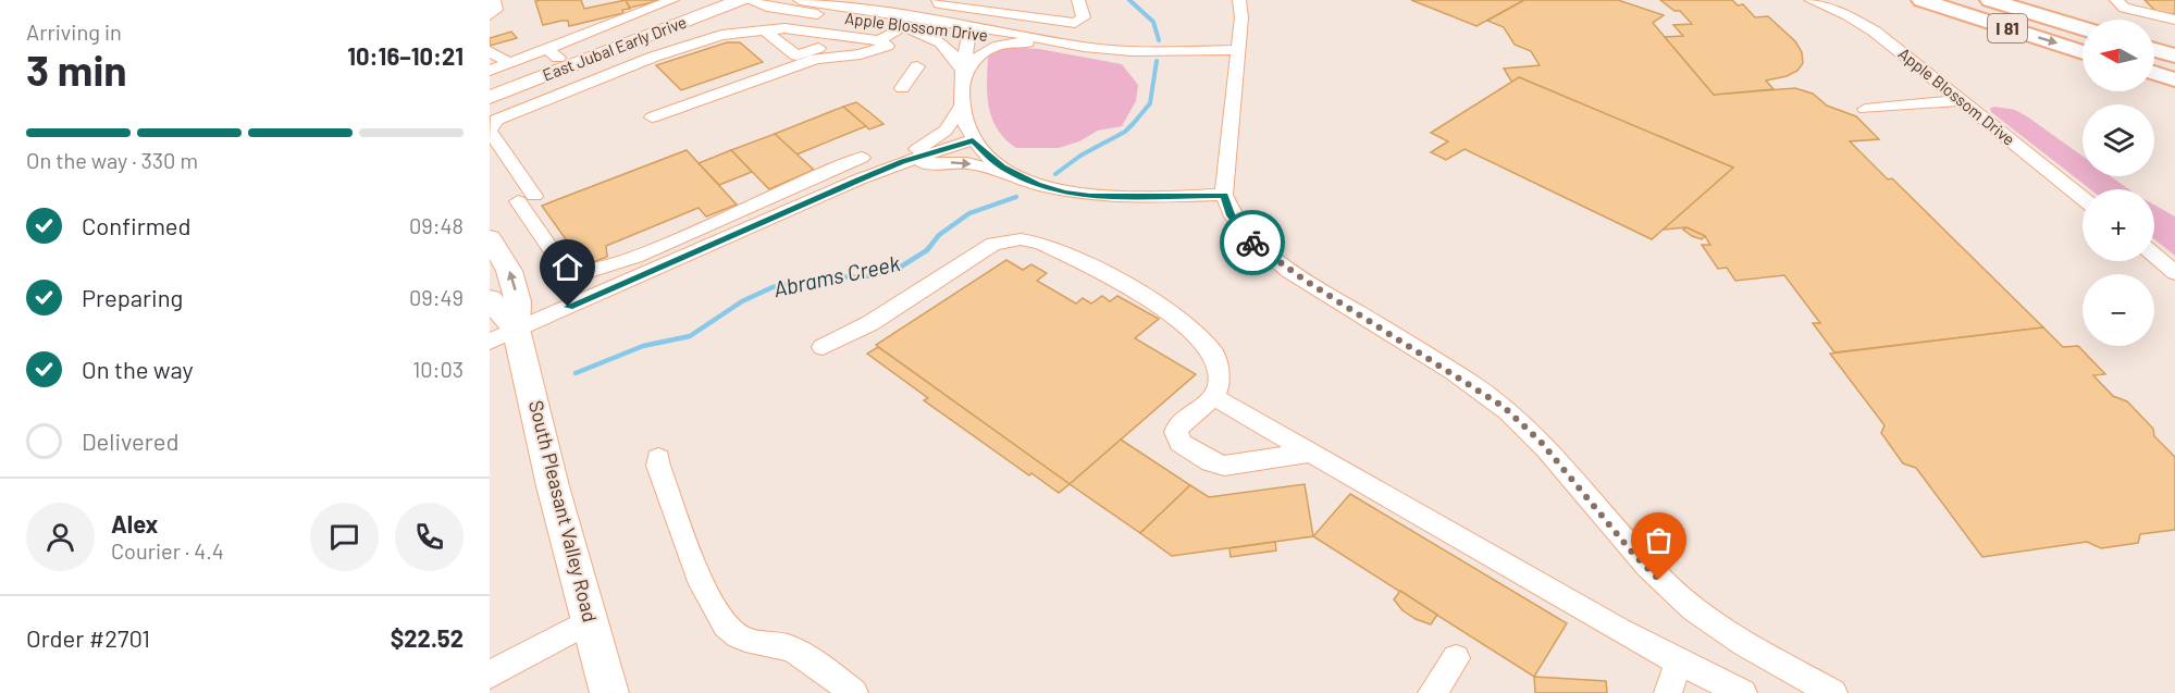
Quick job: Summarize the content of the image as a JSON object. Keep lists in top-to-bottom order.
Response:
{
  "streets": {
    "highway": ["I 81"],
    "main road": ["East Jubal Early Drive", "South Pleasant Valley Road"],
    "street": ["Apple Blossom Drive"]
  },
  "water": ["Abrams Creek"],
  "north": "left",
  "page": {
    "heading": ["3 min", "Arriving in", "10:16–10:21"],
    "panel": [
      "Alex",
      "Courier · 4.4",
      "Order #2701",
      "$22.52"
    ],
    "map_buttons": ["+", "−"],
    "bar": "On the way · 330 m",
    "list": [
      ["Confirmed", "09:48"],
      ["Preparing", "09:49"],
      ["On the way", "10:03"],
      "Delivered"
    ]
  }
}
